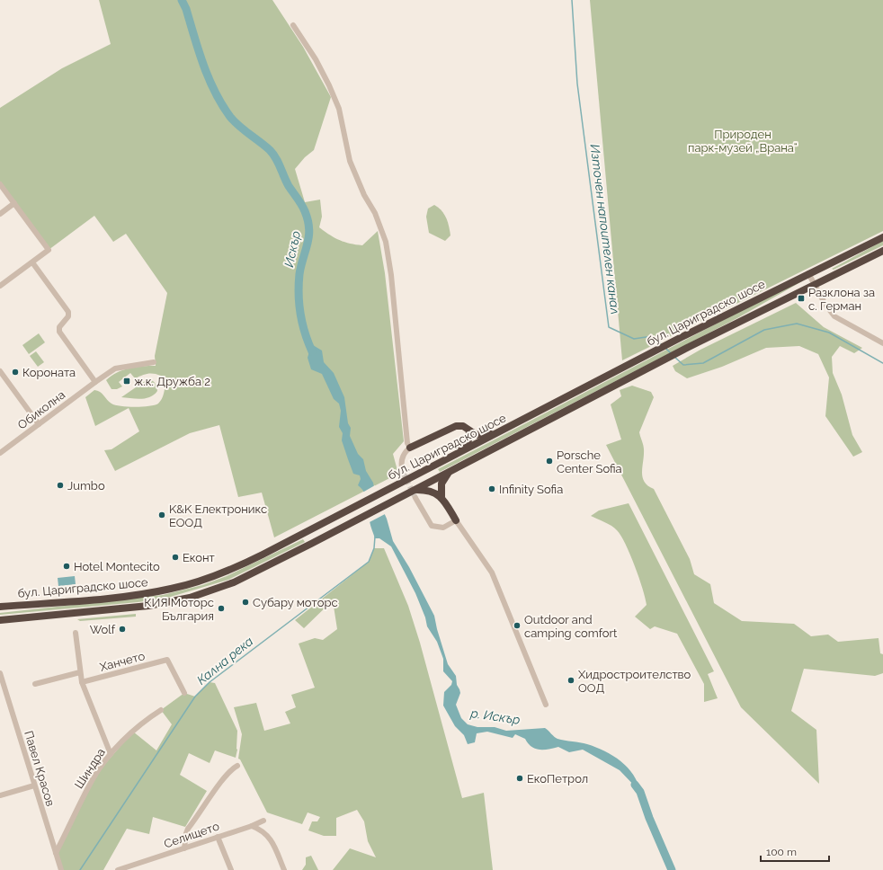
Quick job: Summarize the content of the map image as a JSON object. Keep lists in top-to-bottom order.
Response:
{
  "streets": {
    "highway": ["бул. Цариградско шосе"],
    "street": [
      "Обиколна",
      "Ханчето",
      "Павел Красов",
      "Шиндра",
      "Селището"
    ]
  },
  "crossings": [
    ["Павел Красов", "Шиндра"]
  ],
  "water": [
    "Източен напоителен канал",
    "Искър",
    "Кална река",
    "р. Искър"
  ],
  "parks": ["Природен парк-музей „Врана“"],
  "places": {
    "transit": ["Разклона за с. Герман", "ж.к. Дружба 2"],
    "other": [
      "Короната",
      "Porsche Center Sofia",
      "Jumbo",
      "Infinity Sofia",
      "K&K Електроникс ЕООД",
      "Еконт",
      "Hotel Montecito",
      "Субару моторс",
      "КИЯ Моторс България",
      "Outdoor and camping comfort",
      "Wolf",
      "Хидростроителство ООД",
      "ЕкоПетрол"
    ]
  },
  "scale_bar": "100 m"
}
